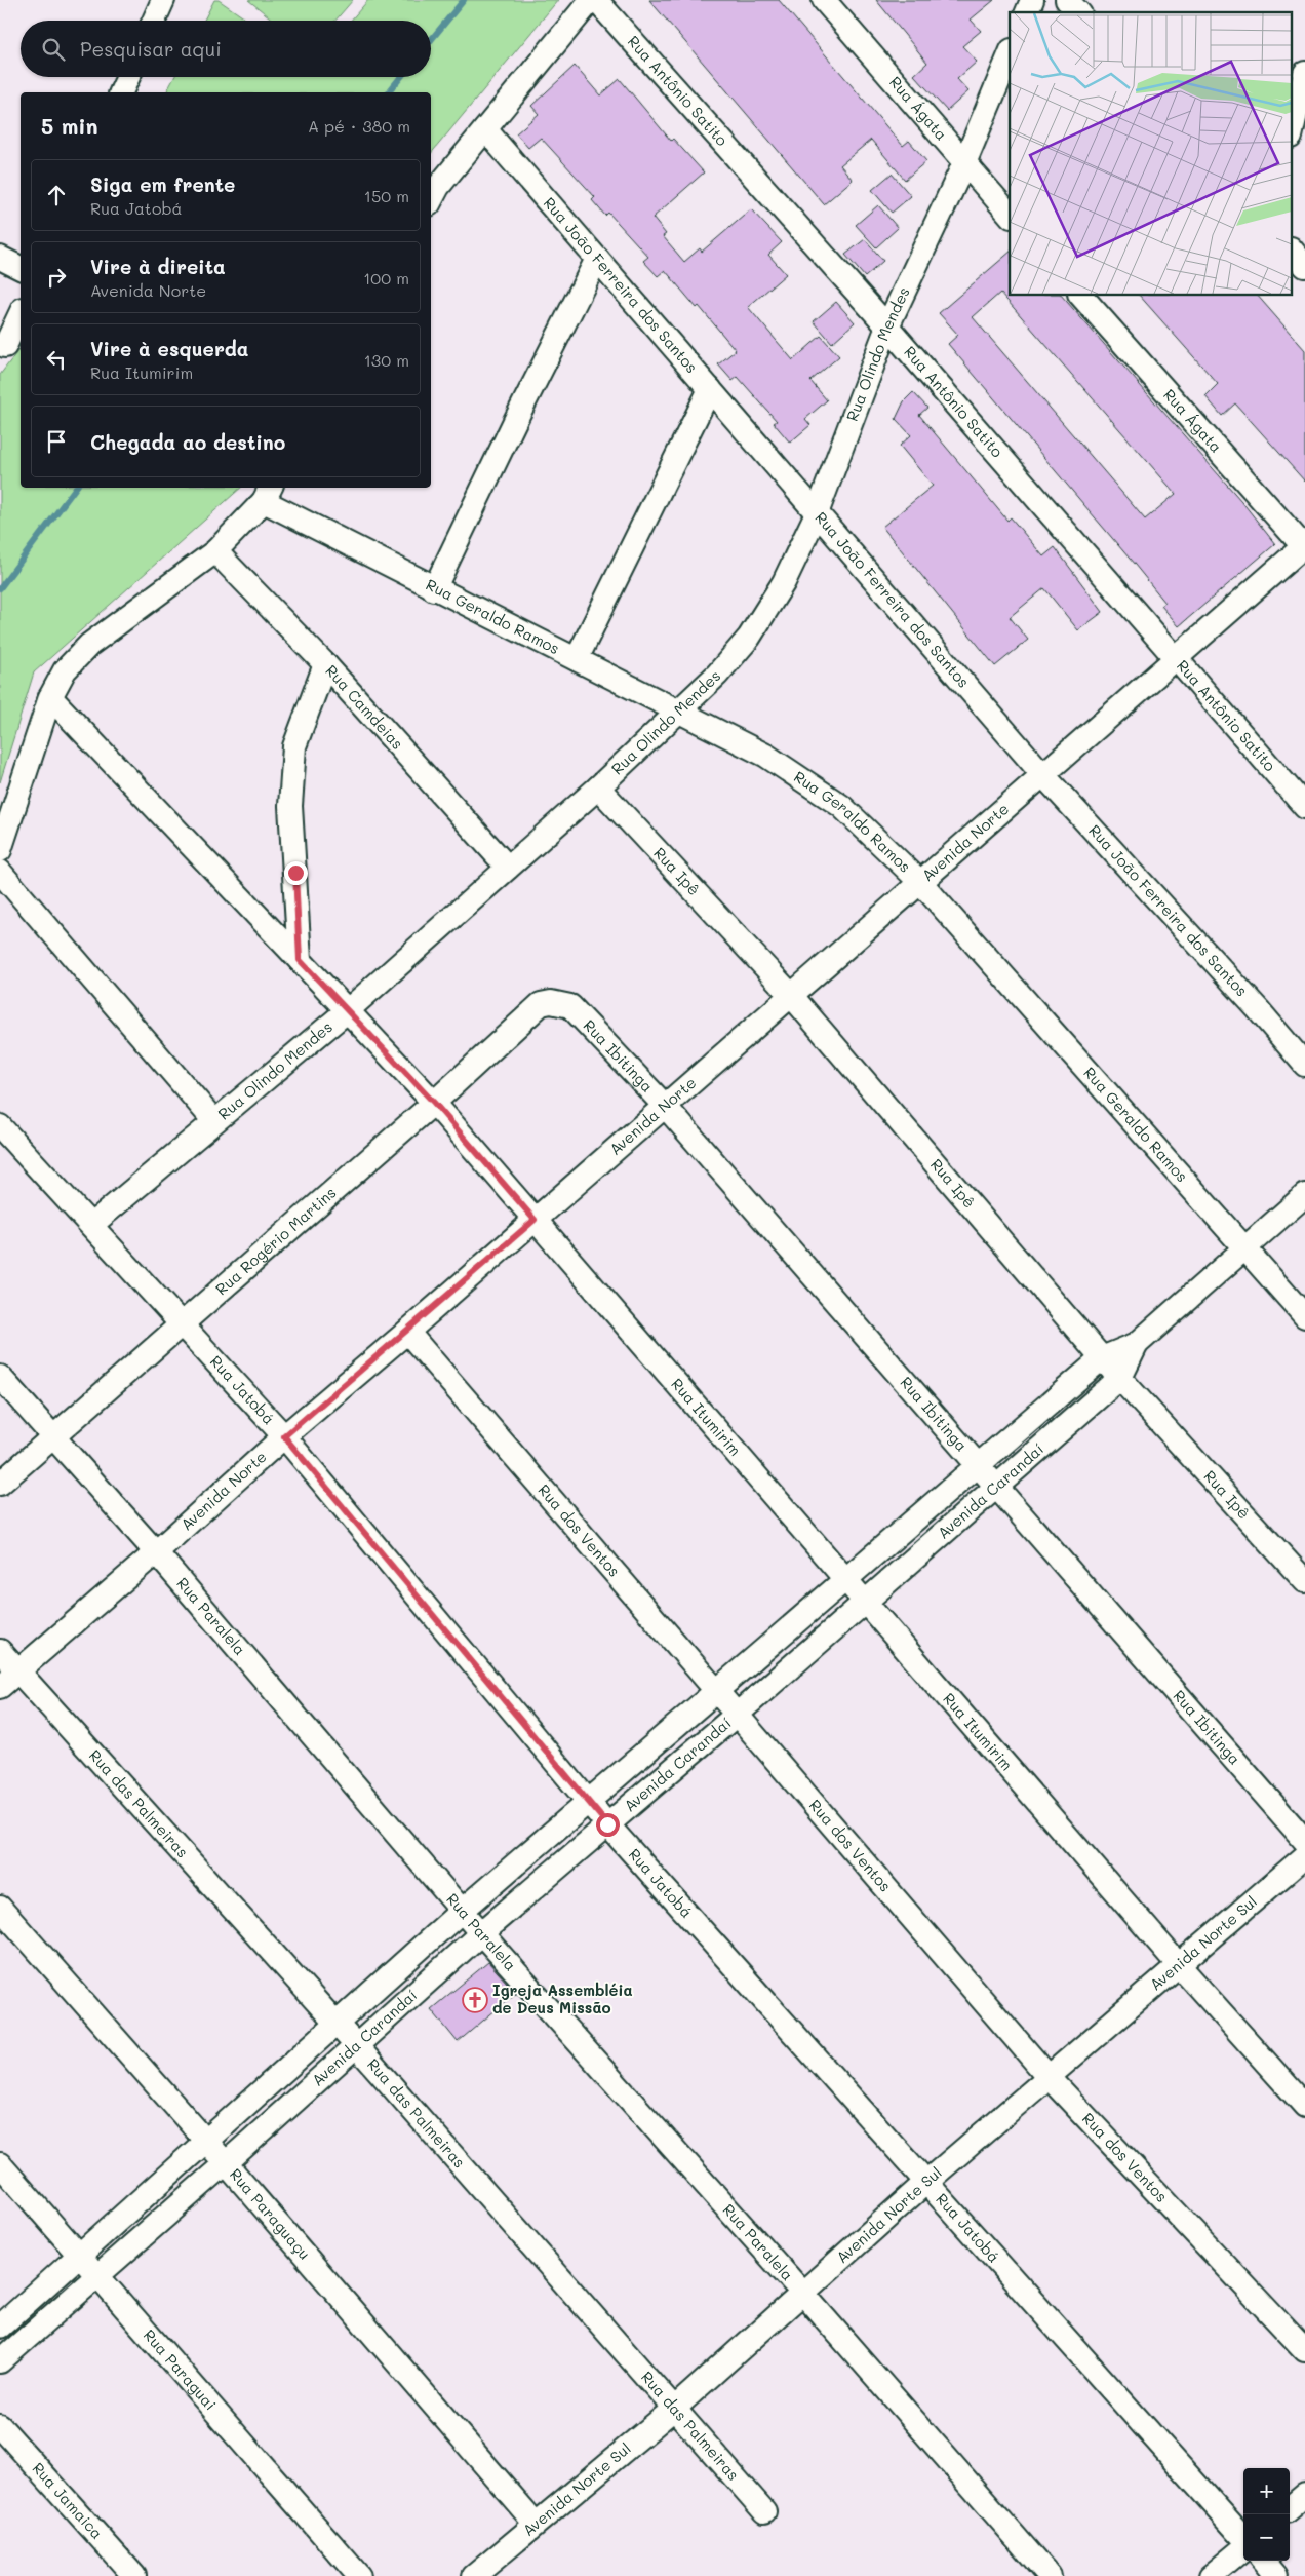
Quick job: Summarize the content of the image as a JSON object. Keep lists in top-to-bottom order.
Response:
{
  "streets": {
    "street": [
      "Rua Antônio Satito",
      "Rua Ágata",
      "Rua João Ferreira dos Santos",
      "Rua Olindo Mendes",
      "Rua Geraldo Ramos",
      "Rua Camdeias",
      "Avenida Norte",
      "Rua Ipê",
      "Rua Ibitinga",
      "Rua Rogério Martins",
      "Rua Jatobá",
      "Rua Itumirim",
      "Avenida Carandaí",
      "Rua dos Ventos",
      "Rua Paralela",
      "Rua das Palmeiras",
      "Avenida Norte Sul",
      "Rua Paraguaçu",
      "Rua Paraguai",
      "Rua Jamaica"
    ]
  },
  "crossings": [
    ["Rua Antônio Satito", "Rua Olindo Mendes"],
    ["Rua Antônio Satito", "Avenida Norte"],
    ["Rua Ágata", "Rua Olindo Mendes"],
    ["Rua Ágata", "Avenida Norte"],
    ["Rua João Ferreira dos Santos", "Rua Olindo Mendes"],
    ["Rua João Ferreira dos Santos", "Avenida Norte"],
    ["Rua Olindo Mendes", "Rua Geraldo Ramos"],
    ["Rua Olindo Mendes", "Rua Camdeias"],
    ["Rua Olindo Mendes", "Rua Ipê"],
    ["Rua Olindo Mendes", "Rua Jatobá"],
    ["Rua Olindo Mendes", "Rua Itumirim"],
    ["Rua Geraldo Ramos", "Avenida Norte"],
    ["Rua Geraldo Ramos", "Avenida Carandaí"],
    ["Avenida Norte", "Rua Ipê"],
    ["Avenida Norte", "Rua Ibitinga"],
    ["Avenida Norte", "Rua Jatobá"],
    ["Avenida Norte", "Rua Itumirim"],
    ["Avenida Norte", "Rua dos Ventos"],
    ["Avenida Norte", "Rua Paralela"],
    ["Avenida Norte", "Rua das Palmeiras"],
    ["Rua Ipê", "Avenida Carandaí"],
    ["Rua Ibitinga", "Rua Rogério Martins"],
    ["Rua Ibitinga", "Avenida Carandaí"],
    ["Rua Rogério Martins", "Rua Jatobá"],
    ["Rua Rogério Martins", "Rua Itumirim"],
    ["Rua Rogério Martins", "Rua Paralela"],
    ["Rua Jatobá", "Avenida Carandaí"],
    ["Rua Jatobá", "Avenida Norte Sul"],
    ["Rua Itumirim", "Avenida Carandaí"],
    ["Rua Itumirim", "Avenida Norte Sul"],
    ["Avenida Carandaí", "Rua dos Ventos"],
    ["Avenida Carandaí", "Rua Paralela"],
    ["Avenida Carandaí", "Rua das Palmeiras"],
    ["Avenida Carandaí", "Rua Paraguaçu"],
    ["Avenida Carandaí", "Rua Paraguai"],
    ["Rua dos Ventos", "Avenida Norte Sul"],
    ["Rua Paralela", "Avenida Norte Sul"],
    ["Rua das Palmeiras", "Avenida Norte Sul"],
    ["Avenida Norte Sul", "Rua Paraguaçu"]
  ],
  "places": {
    "church": ["Igreja Assembléia de Deus Missão"]
  },
  "page": {
    "search": "Pesquisar aqui",
    "heading": ["5 min", "A pé · 380 m"],
    "list": [
      ["Siga em frente", "Rua Jatobá", "150 m"],
      ["Vire à direita", "Avenida Norte", "100 m"],
      ["Vire à esquerda", "Rua Itumirim", "130 m"],
      "Chegada ao destino"
    ],
    "map_buttons": ["+", "−"]
  }
}
